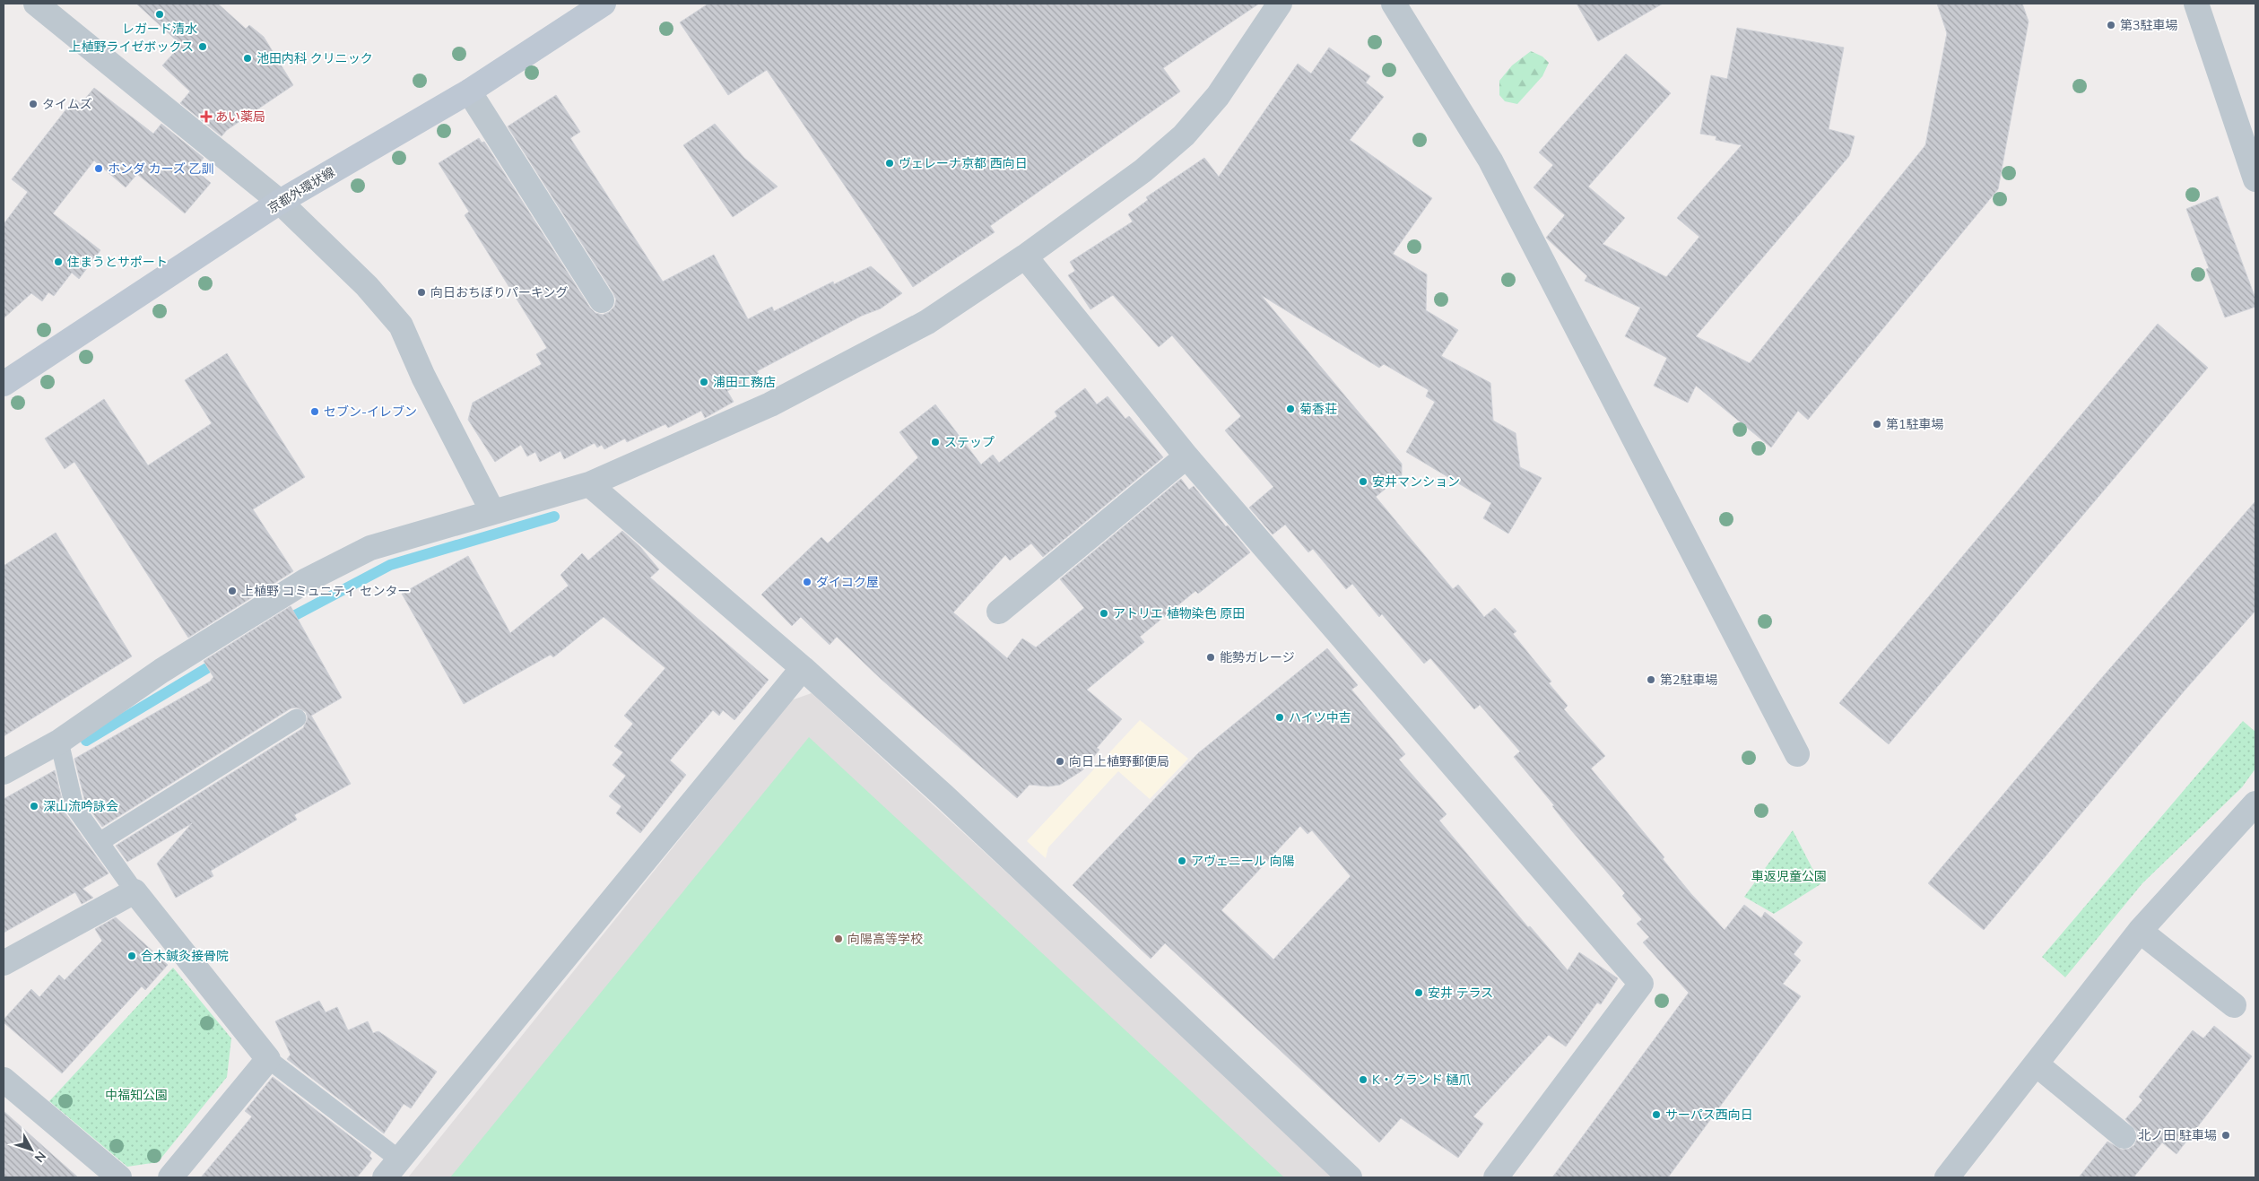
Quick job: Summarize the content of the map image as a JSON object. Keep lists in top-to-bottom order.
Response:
{
  "streets": {
    "main road": ["京都外環状線"]
  },
  "parks": ["車返児童公園", "中福知公園"],
  "places": {
    "other": [
      "レガード清水",
      "第3駐車場",
      "上植野ライゼボックス",
      "池田内科 クリニック",
      "タイムズ",
      "ヴェレーナ京都 西向日",
      "ホンダ カーズ 乙訓",
      "住まうとサポート",
      "向日おちぼりパーキング",
      "浦田工務店",
      "菊香荘",
      "セブン-イレブン",
      "第1駐車場",
      "ステップ",
      "安井マンション",
      "ダイコク屋",
      "上植野 コミュニティ センター",
      "アトリエ 植物染色 原田",
      "能勢ガレージ",
      "第2駐車場",
      "ハイツ中吉",
      "向日上植野郵便局",
      "深山流吟詠会",
      "アヴェニール 向陽",
      "向陽高等学校",
      "合木鍼灸接骨院",
      "安井 テラス",
      "K・グランド 樋爪",
      "サーパス西向日",
      "北ノ田 駐車場"
    ],
    "health": ["あい薬局"]
  },
  "north": "bottom right"
}
